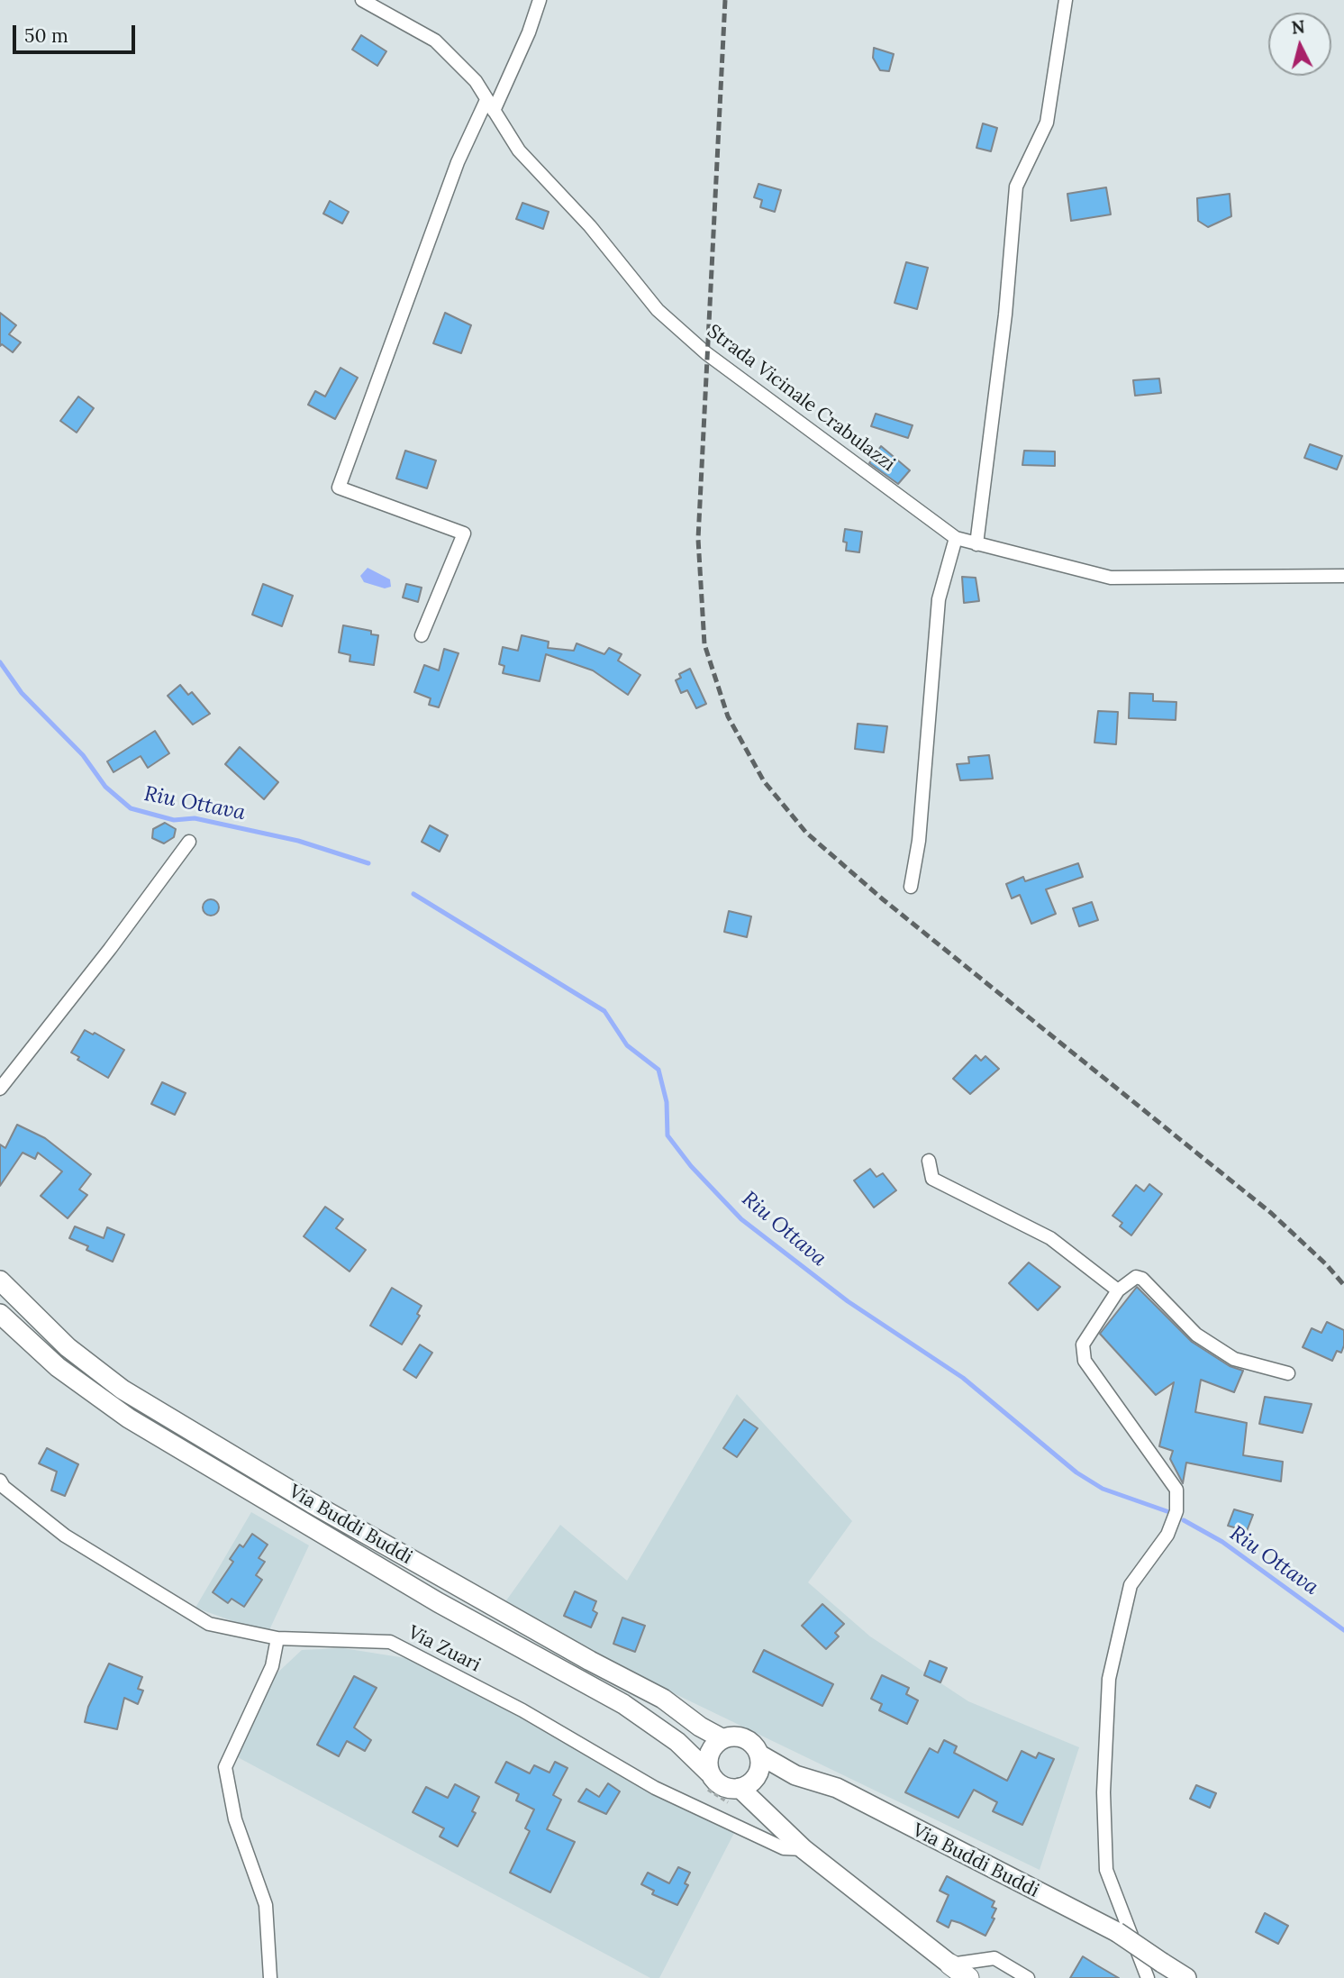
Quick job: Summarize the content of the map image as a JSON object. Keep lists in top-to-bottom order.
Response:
{
  "streets": {
    "main road": ["Via Buddi Buddi"],
    "street": ["Strada Vicinale Crabulazzi", "Via Zuari"]
  },
  "water": ["Riu Ottava"],
  "scale_bar": "50 m",
  "north": "top"
}
